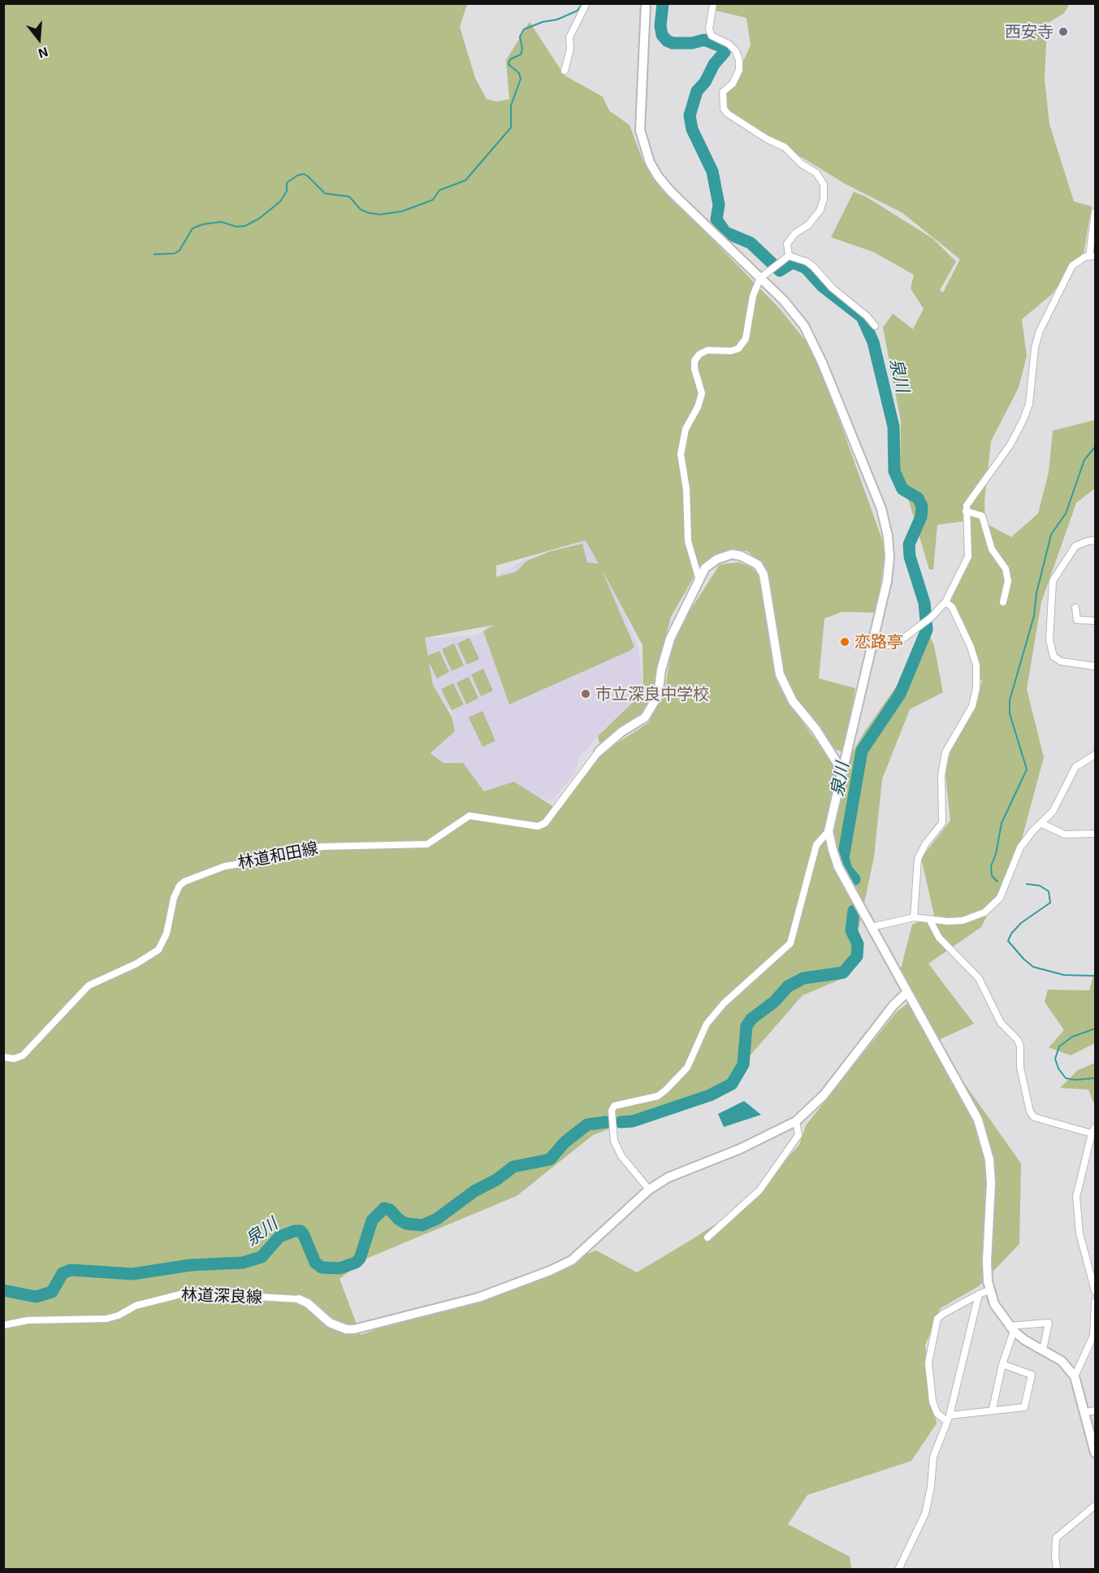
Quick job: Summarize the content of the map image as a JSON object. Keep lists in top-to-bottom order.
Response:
{
  "streets": {
    "street": ["林道和田線", "林道深良線"]
  },
  "water": ["泉川"],
  "places": ["西安寺", "恋路亭", "市立深良中学校"],
  "north": "bottom"
}
